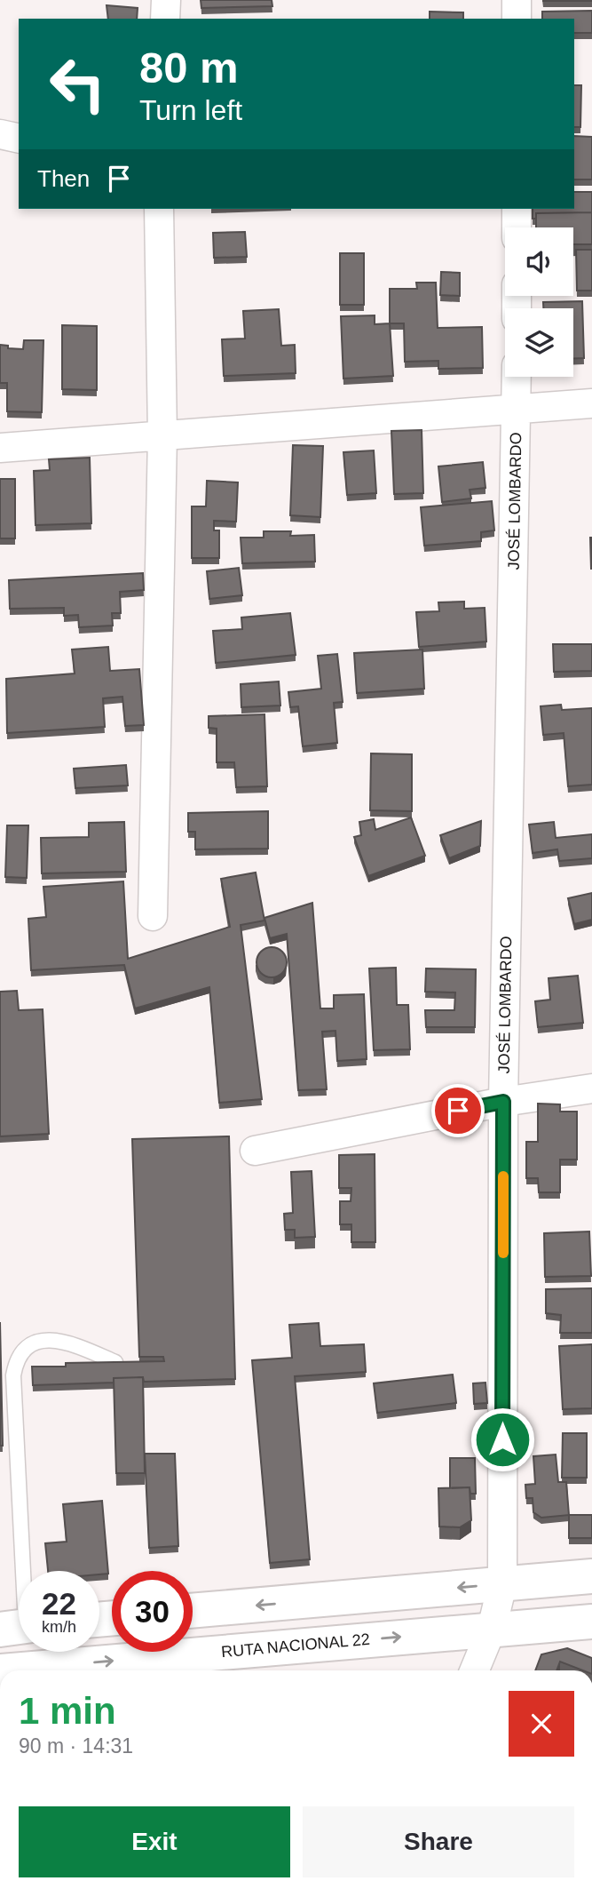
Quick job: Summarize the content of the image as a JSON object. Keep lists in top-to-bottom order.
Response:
{
  "streets": {
    "highway": ["RUTA NACIONAL 22"],
    "street": ["JOSÉ LOMBARDO"]
  },
  "crossings": [
    ["JOSÉ LOMBARDO", "RUTA NACIONAL 22"]
  ],
  "page": {
    "turn": ["80 m", "Turn left"],
    "then": "Then",
    "speed": "22 km/h",
    "limit": "30",
    "heading": ["1 min", "90 m · 14:31"],
    "buttons": ["Exit", "Share"]
  }
}
